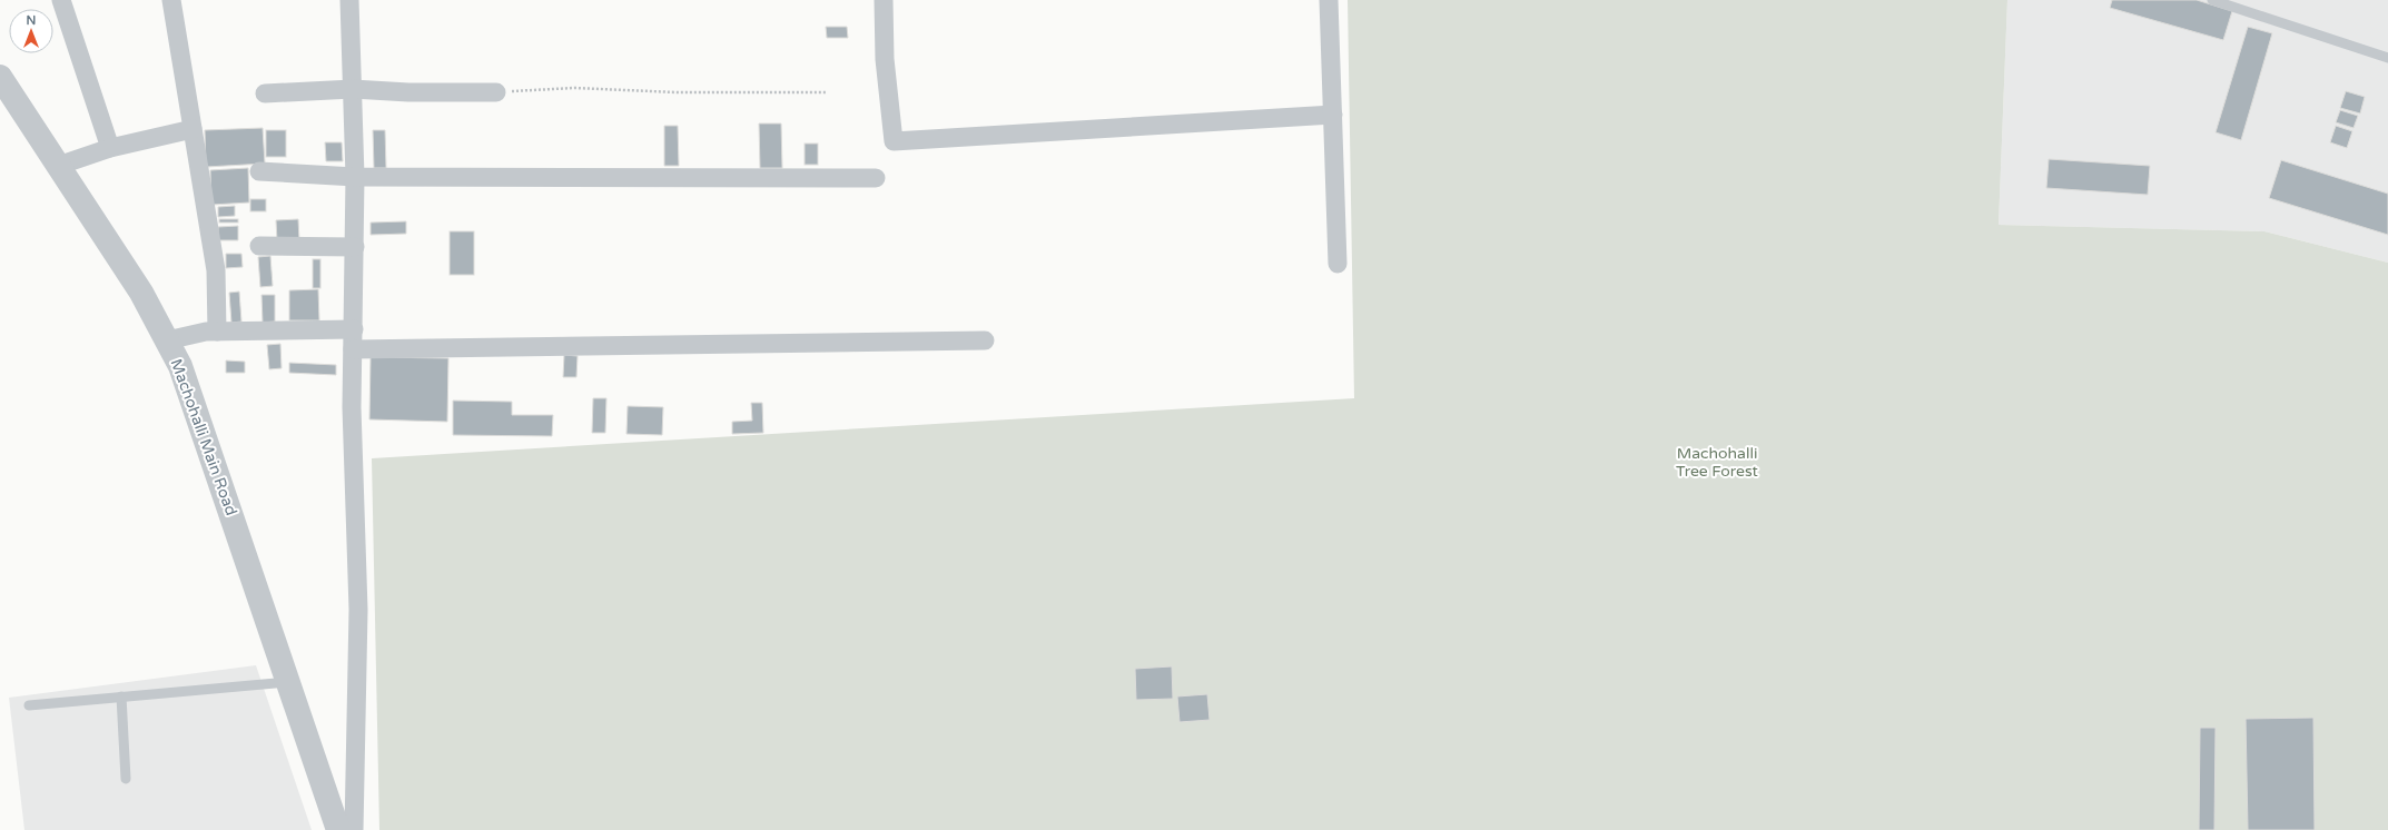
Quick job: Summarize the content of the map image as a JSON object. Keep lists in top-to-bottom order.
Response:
{
  "streets": {
    "street": ["Machohalli Main Road"]
  },
  "parks": ["Machohalli Tree Forest"],
  "north": "top"
}
